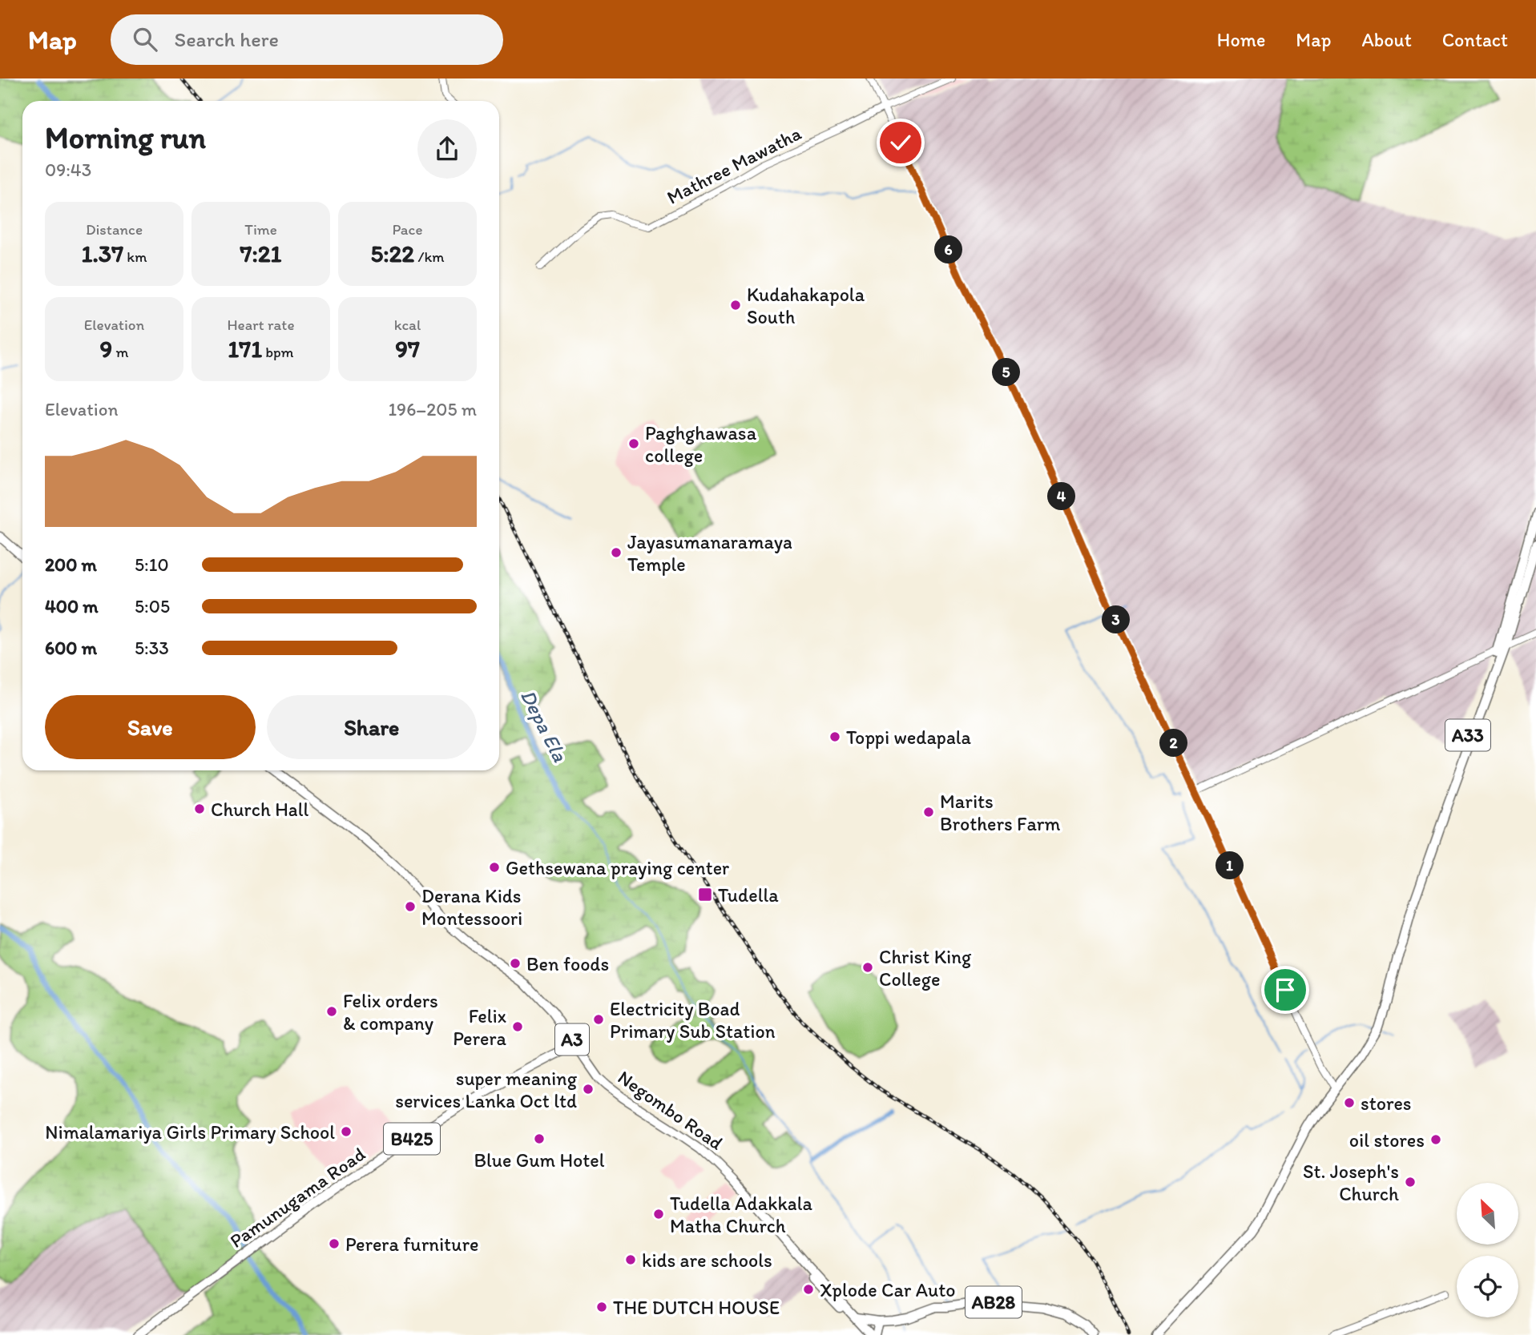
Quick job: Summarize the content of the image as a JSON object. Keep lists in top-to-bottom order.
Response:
{
  "streets": {
    "main road": [
      "A33",
      "A3",
      "Negombo Road",
      "B425",
      "Pamunugama Road",
      "AB28"
    ],
    "street": ["Mathree Mawatha"]
  },
  "crossings": [
    ["Negombo Road", "Pamunugama Road"]
  ],
  "water": ["Depa Ela"],
  "places": {
    "other": [
      "Kudahakapola South",
      "Paghghawasa college",
      "Jayasumanaramaya Temple",
      "Toppi wedapala",
      "Church Hall",
      "Marits Brothers Farm",
      "Gethsewana praying center",
      "Derana Kids Montessoori",
      "Ben foods",
      "Christ King College",
      "Felix orders & company",
      "Electricity Boad Primary Sub Station",
      "Felix Perera",
      "super meaning services Lanka Oct ltd",
      "stores",
      "Nimalamariya Girls Primary School",
      "Blue Gum Hotel",
      "oil stores",
      "St. Joseph's Church",
      "Tudella Adakkala Matha Church",
      "Perera furniture",
      "kids are schools",
      "Xplode Car Auto",
      "THE DUTCH HOUSE"
    ],
    "transit": ["Tudella"]
  },
  "north": "top left",
  "page": {
    "header": "Map",
    "search": "Search here",
    "nav": [
      "Home",
      "Map",
      "About",
      "Contact"
    ],
    "heading": ["Morning run", "09:43"],
    "stats": [
      ["Distance", "1.37 km"],
      ["Time", "7:21"],
      ["Pace", "5:22 /km"],
      ["Elevation", "9 m"],
      ["Heart rate", "171 bpm"],
      ["kcal", "97"]
    ],
    "pins": [
      "6",
      "5",
      "4",
      "3",
      "2",
      "1"
    ],
    "chart": ["Elevation", "196–205 m"],
    "list": [
      {
        "name": "200 m",
        "note": "5:10"
      },
      {
        "name": "400 m",
        "note": "5:05"
      },
      {
        "name": "600 m",
        "note": "5:33"
      }
    ],
    "buttons": ["Save", "Share"]
  }
}
